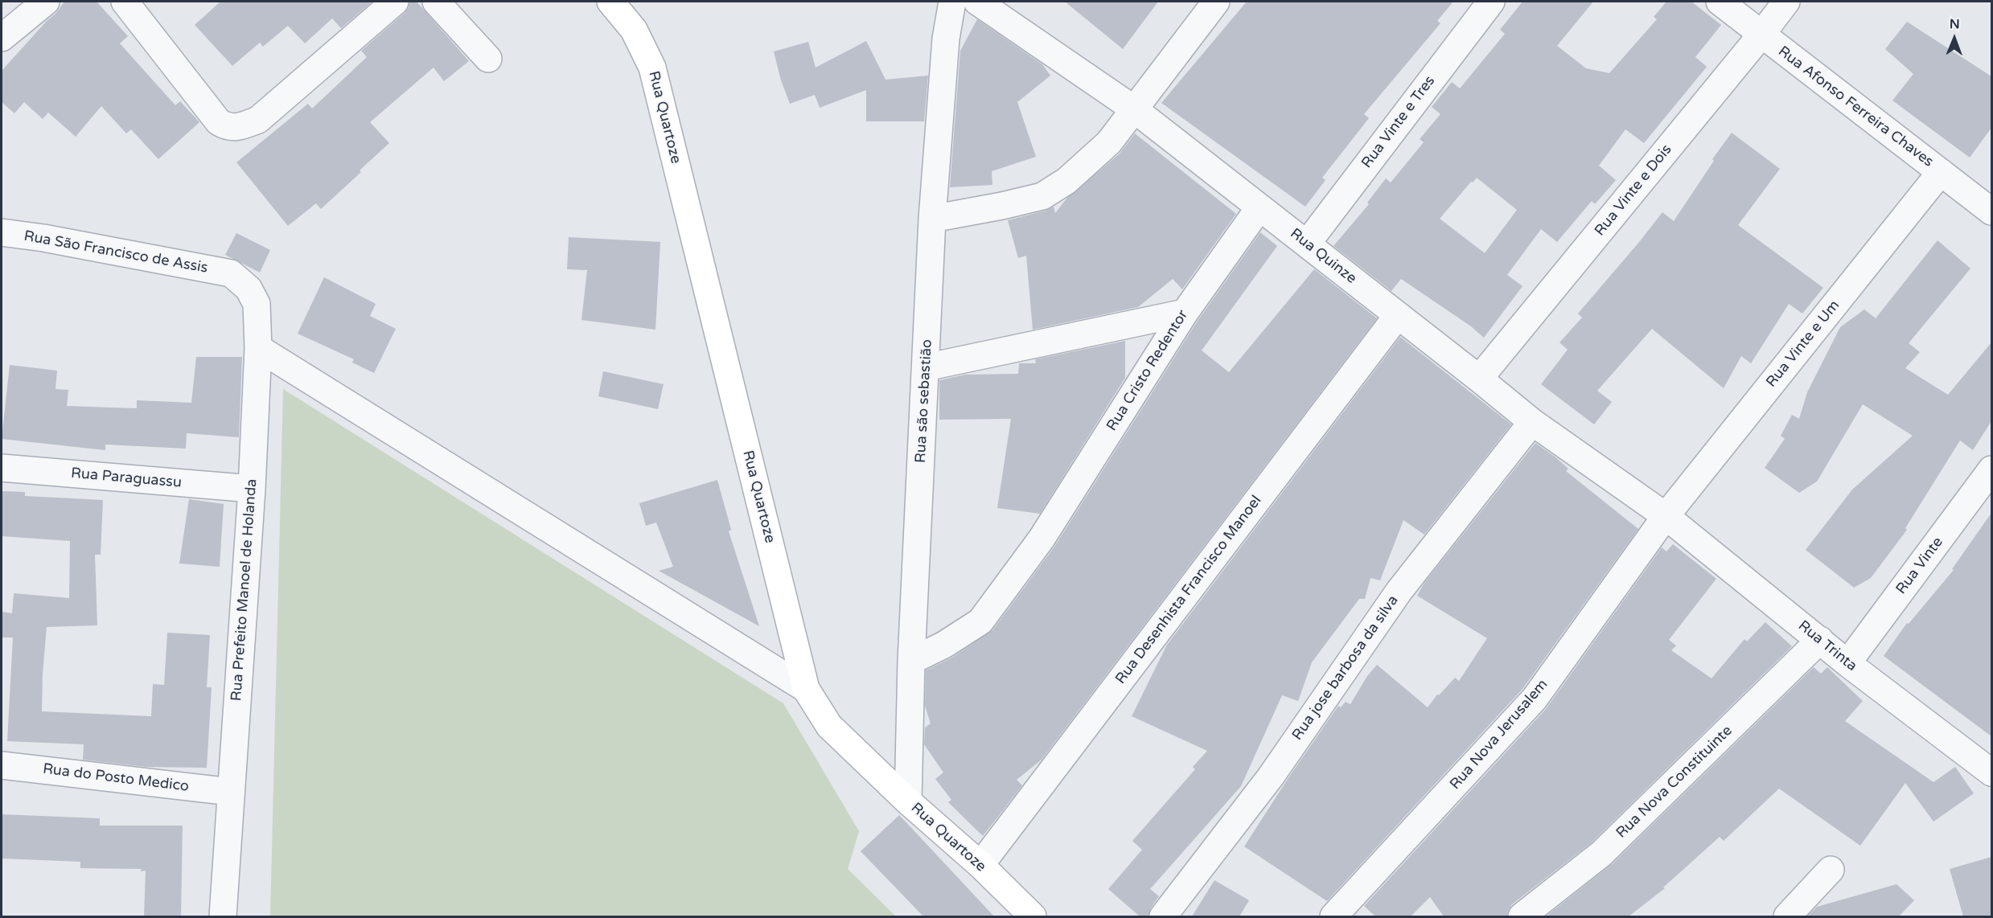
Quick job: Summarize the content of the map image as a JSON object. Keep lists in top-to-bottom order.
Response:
{
  "streets": {
    "street": [
      "Rua Afonso Ferreira Chaves",
      "Rua Quartoze",
      "Rua Vinte e Tres",
      "Rua Vinte e Dois",
      "Rua São Francisco de Assis",
      "Rua Quinze",
      "Rua Vinte e Um",
      "Rua Cristo Redentor",
      "Rua são sebastião",
      "Rua Paraguassu",
      "Rua Vinte",
      "Rua Prefeito Manoel de Holanda",
      "Rua Desenhista Francisco Manoel",
      "Rua Trinta",
      "Rua jose barbosa da silva",
      "Rua Nova Jerusalem",
      "Rua do Posto Medico",
      "Rua Nova Constituinte"
    ]
  },
  "crossings": [
    ["Rua Afonso Ferreira Chaves", "Rua Vinte e Dois"],
    ["Rua Afonso Ferreira Chaves", "Rua Vinte e Um"],
    ["Rua Quartoze", "Rua são sebastião"],
    ["Rua Quartoze", "Rua Desenhista Francisco Manoel"],
    ["Rua Vinte e Tres", "Rua Quinze"],
    ["Rua Vinte e Dois", "Rua Quinze"],
    ["Rua São Francisco de Assis", "Rua Prefeito Manoel de Holanda"],
    ["Rua Quinze", "Rua Vinte e Um"],
    ["Rua Quinze", "Rua Cristo Redentor"],
    ["Rua Quinze", "Rua Desenhista Francisco Manoel"],
    ["Rua Quinze", "Rua Trinta"],
    ["Rua Quinze", "Rua jose barbosa da silva"],
    ["Rua Quinze", "Rua Nova Jerusalem"],
    ["Rua Vinte e Um", "Rua Trinta"],
    ["Rua Vinte e Um", "Rua Nova Jerusalem"],
    ["Rua Cristo Redentor", "Rua são sebastião"],
    ["Rua Paraguassu", "Rua Prefeito Manoel de Holanda"],
    ["Rua Vinte", "Rua Trinta"],
    ["Rua Prefeito Manoel de Holanda", "Rua do Posto Medico"],
    ["Rua Trinta", "Rua Nova Jerusalem"],
    ["Rua Trinta", "Rua Nova Constituinte"]
  ],
  "north": "top"
}
